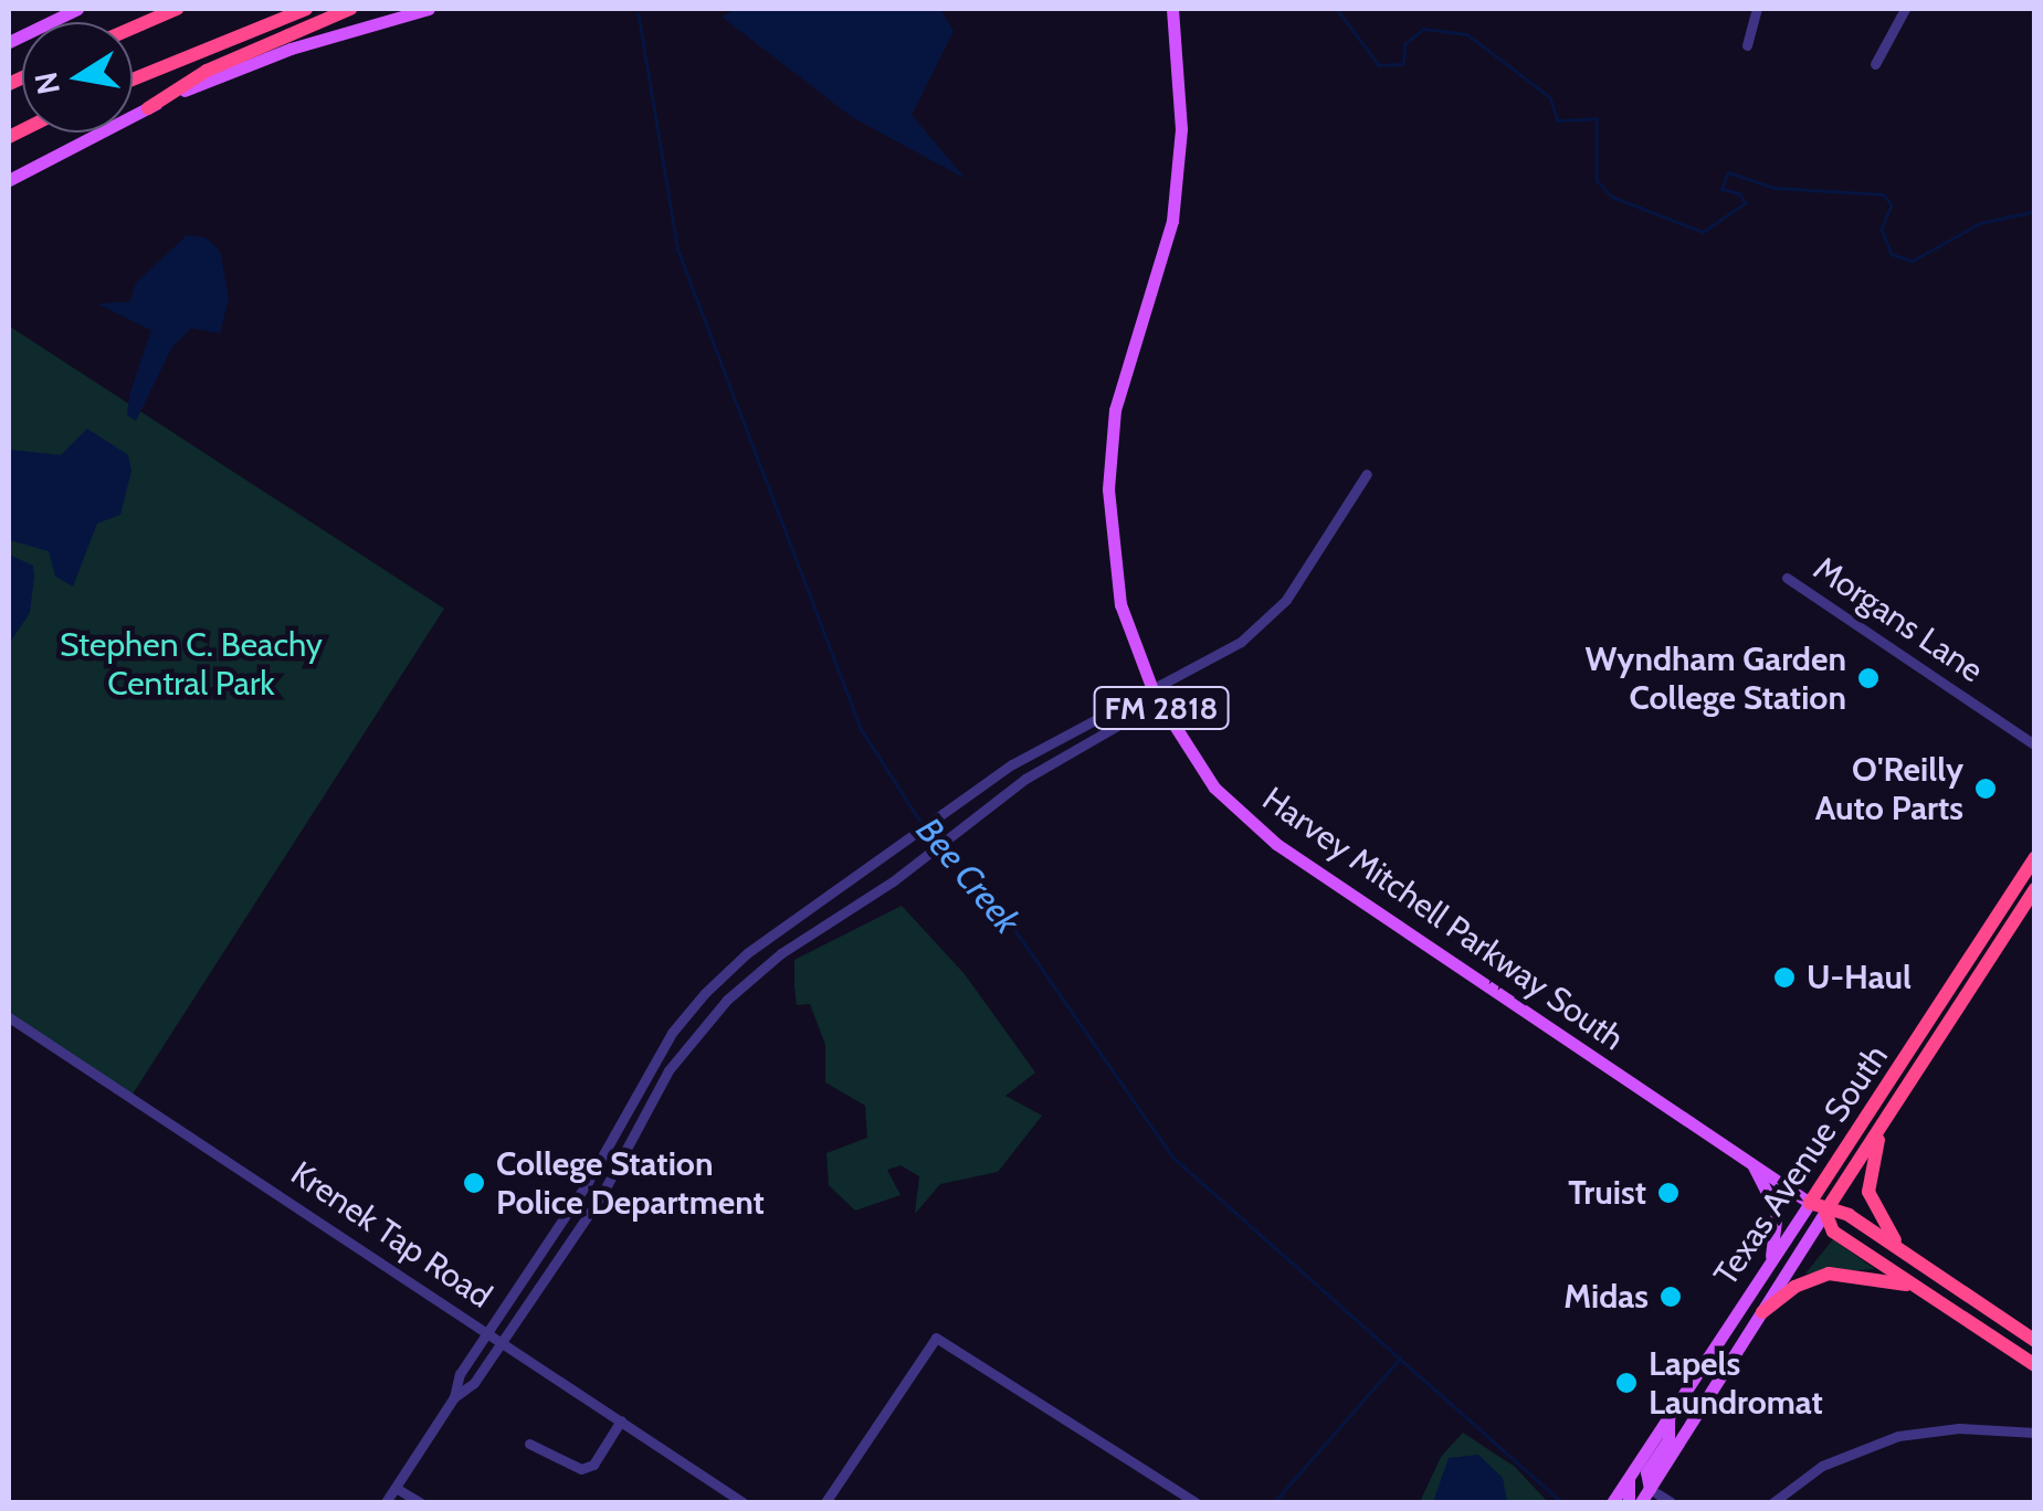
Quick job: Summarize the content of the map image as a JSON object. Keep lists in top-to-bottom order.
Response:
{
  "streets": {
    "highway": ["FM 2818", "Harvey Mitchell Parkway South", "Texas Avenue South"],
    "street": ["Morgans Lane", "Krenek Tap Road"]
  },
  "crossings": [
    ["Harvey Mitchell Parkway South", "Texas Avenue South"]
  ],
  "water": ["Bee Creek"],
  "parks": ["Stephen C. Beachy Central Park"],
  "places": [
    "Wyndham Garden College Station",
    "O'Reilly Auto Parts",
    "U-Haul",
    "College Station Police Department",
    "Truist",
    "Midas",
    "Lapels Laundromat"
  ],
  "north": "left"
}
